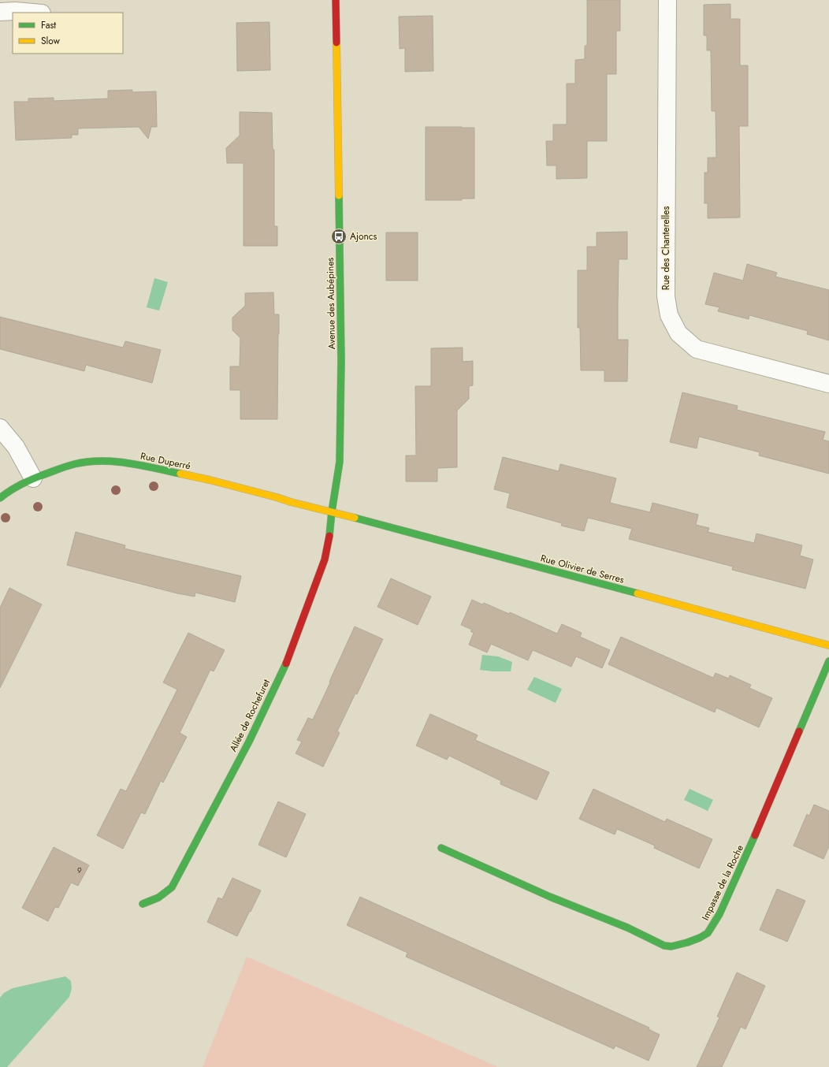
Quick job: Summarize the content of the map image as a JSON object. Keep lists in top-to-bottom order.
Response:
{
  "streets": {
    "street": [
      "Rue des Chanterelles",
      "Avenue des Aubépines",
      "Rue Duperré",
      "Rue Olivier de Serres",
      "Allée de Rochefuret",
      "Impasse de la Roche"
    ]
  },
  "crossings": [
    ["Avenue des Aubépines", "Rue Duperré"],
    ["Avenue des Aubépines", "Rue Olivier de Serres"],
    ["Avenue des Aubépines", "Allée de Rochefuret"],
    ["Rue Duperré", "Rue Olivier de Serres"],
    ["Rue Duperré", "Allée de Rochefuret"],
    ["Rue Olivier de Serres", "Allée de Rochefuret"]
  ],
  "places": {
    "bus stop": ["Ajoncs"]
  },
  "house_numbers": ["9"],
  "legend": ["Fast", "Slow"]
}
